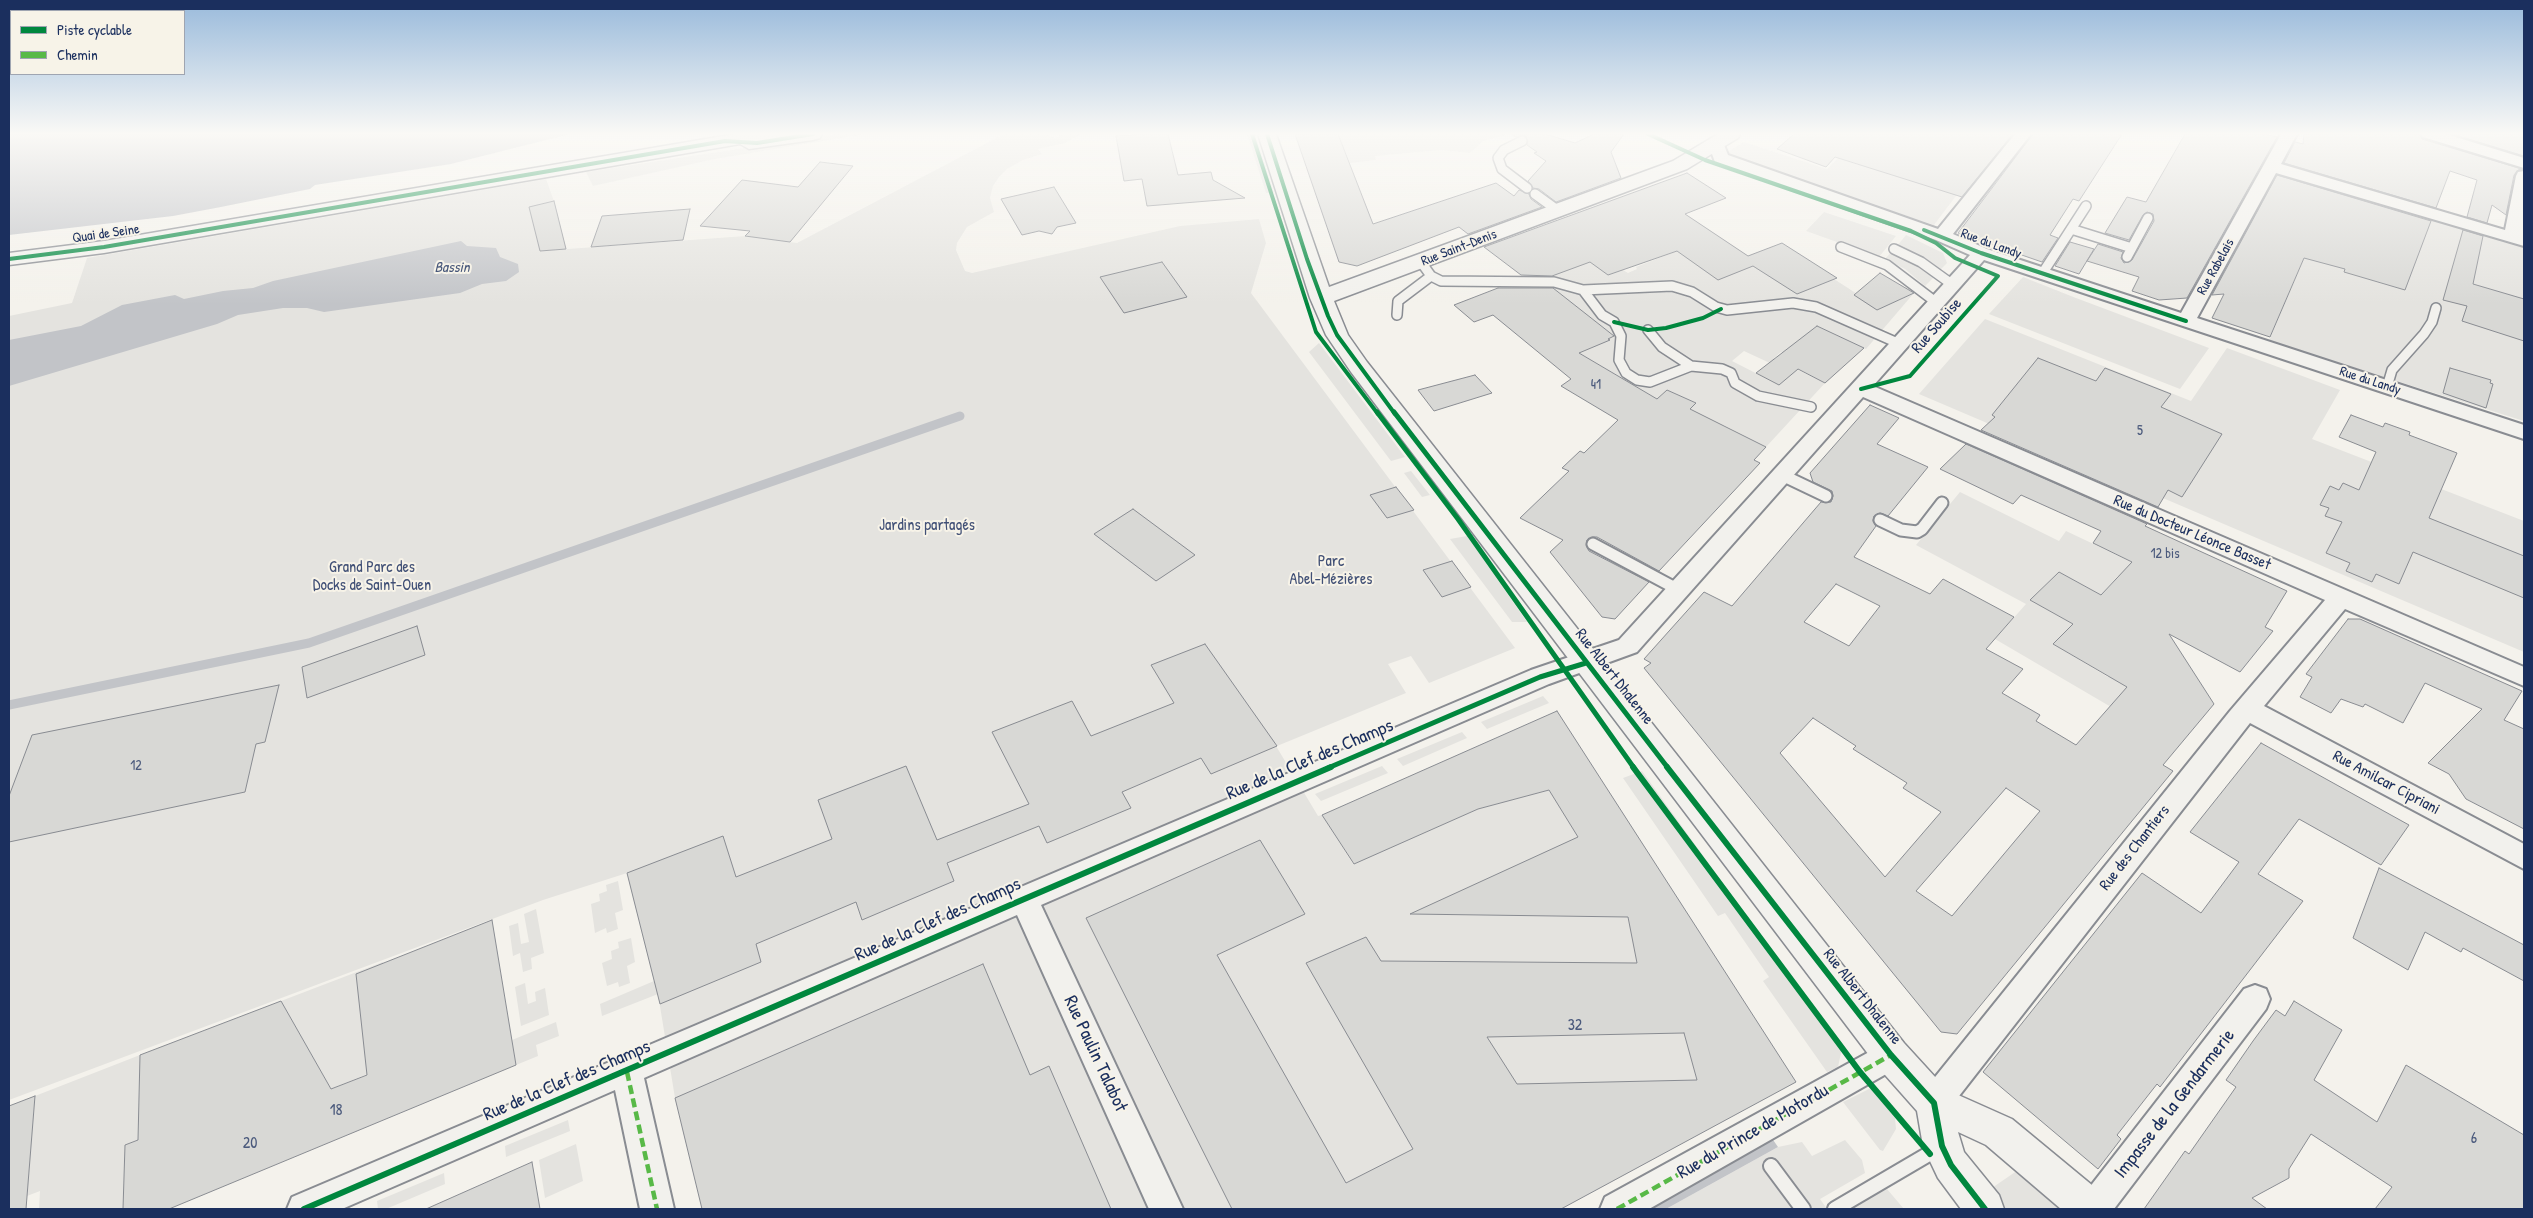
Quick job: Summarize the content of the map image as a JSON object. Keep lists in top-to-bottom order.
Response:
{
  "streets": {
    "main road": ["Quai de Seine", "Rue Saint-Denis", "Rue Albert Dhalenne"],
    "street": [
      "Rue du Landy",
      "Rue Rabelais",
      "Rue Soubise",
      "Rue du Docteur Léonce Basset",
      "Rue de la Clef des Champs",
      "Rue Amilcar Cipriani",
      "Rue des Chantiers",
      "Rue Paulin Talabot",
      "Impasse de la Gendarmerie",
      "Rue du Prince de Motordu"
    ]
  },
  "crossings": [
    ["Rue du Landy", "Rue Rabelais"],
    ["Rue du Landy", "Rue Soubise"],
    ["Rue Saint-Denis", "Rue Albert Dhalenne"],
    ["Rue Soubise", "Rue du Docteur Léonce Basset"],
    ["Rue Soubise", "Rue Albert Dhalenne"],
    ["Rue Soubise", "Rue de la Clef des Champs"],
    ["Rue du Docteur Léonce Basset", "Rue des Chantiers"],
    ["Rue Albert Dhalenne", "Rue de la Clef des Champs"],
    ["Rue Albert Dhalenne", "Rue des Chantiers"],
    ["Rue Albert Dhalenne", "Impasse de la Gendarmerie"],
    ["Rue Albert Dhalenne", "Rue du Prince de Motordu"],
    ["Rue de la Clef des Champs", "Rue Paulin Talabot"],
    ["Rue Amilcar Cipriani", "Rue des Chantiers"]
  ],
  "water": ["Bassin"],
  "parks": ["Jardins partagés", "Parc Abel-Mézières", "Grand Parc des Docks de Saint-Ouen"],
  "house_numbers": [
    "41",
    "5",
    "12 bis",
    "12",
    "32",
    "18",
    "6",
    "20"
  ],
  "legend": ["Piste cyclable", "Chemin"]
}
